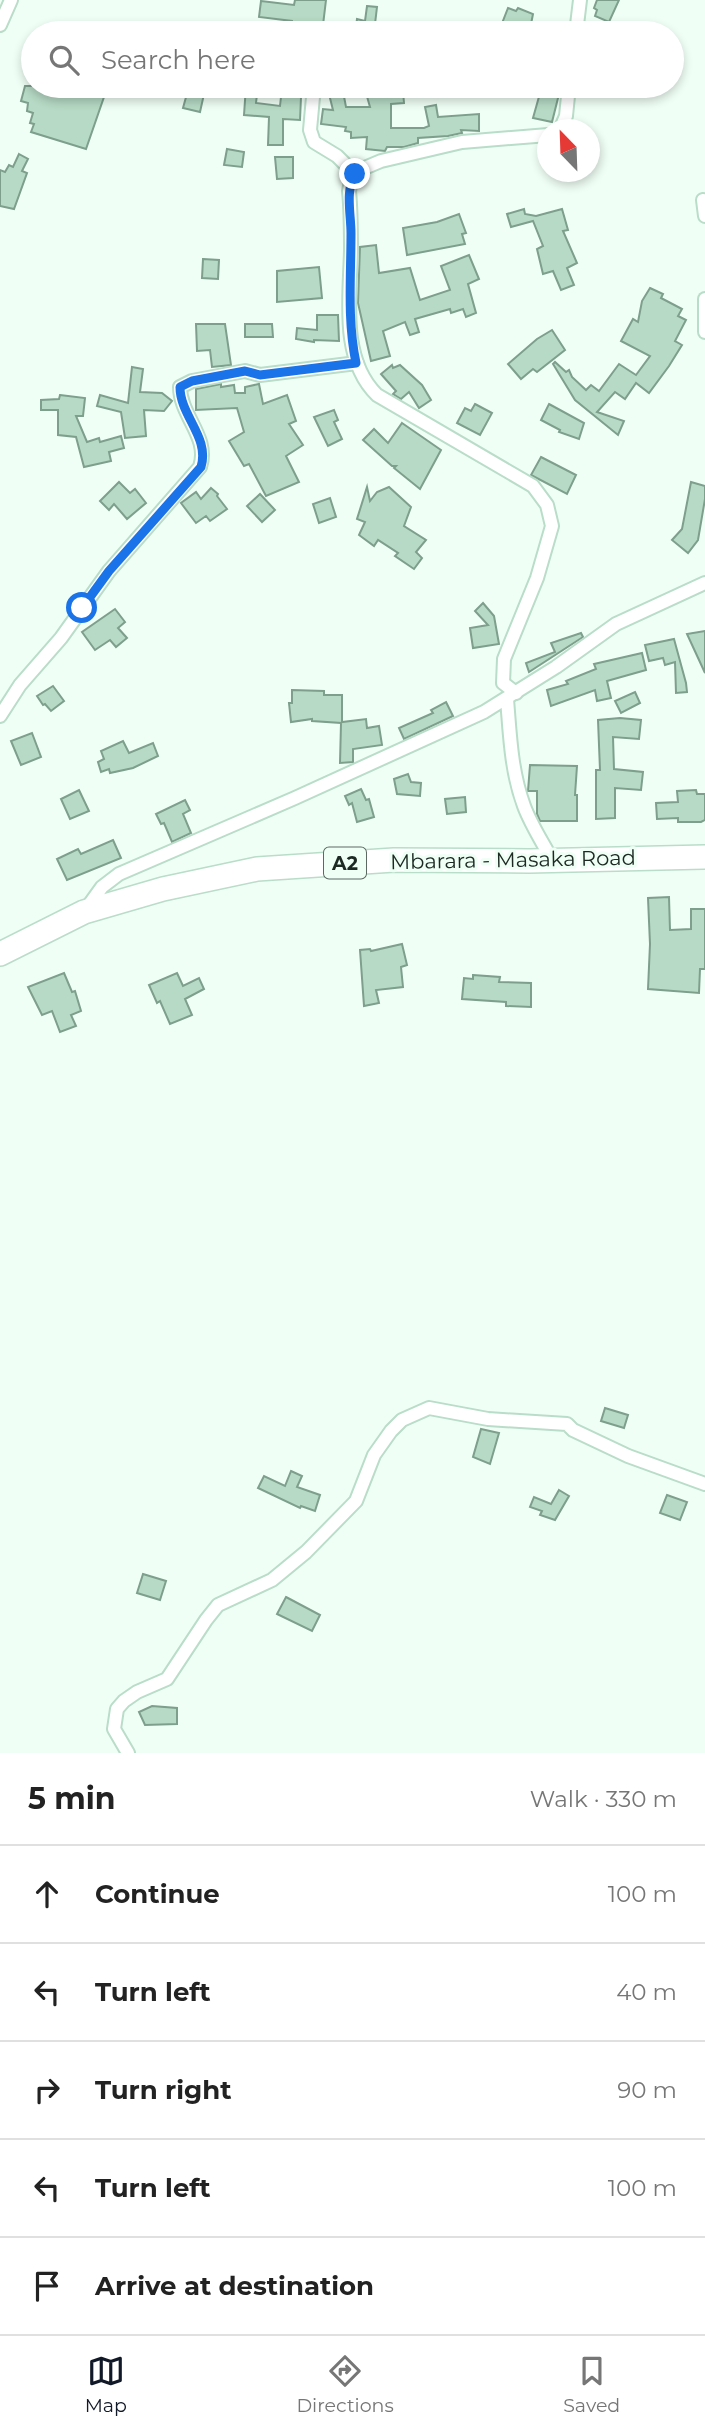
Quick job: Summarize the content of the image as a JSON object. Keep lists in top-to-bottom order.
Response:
{
  "streets": {
    "highway": ["Mbarara - Masaka Road", "A2"]
  },
  "north": "top left",
  "page": {
    "search": "Search here",
    "heading": ["5 min", "Walk · 330 m"],
    "list": [
      ["Continue", "100 m"],
      ["Turn left", "40 m"],
      ["Turn right", "90 m"],
      ["Turn left", "100 m"],
      "Arrive at destination"
    ],
    "nav": ["Map", "Directions", "Saved"]
  }
}
